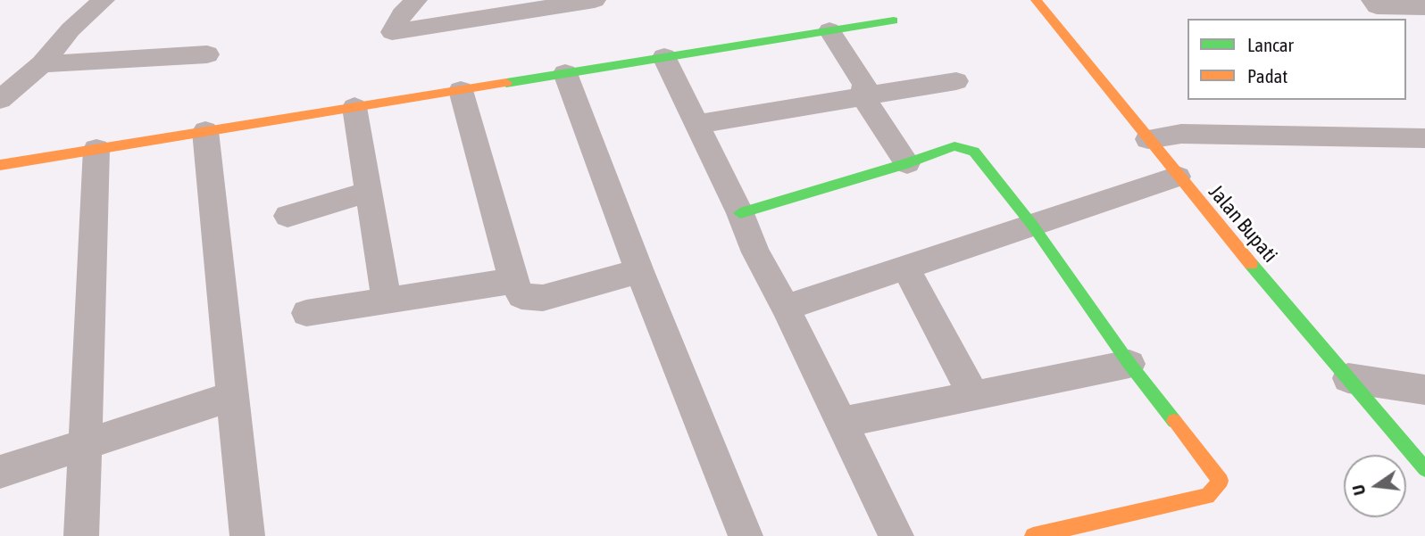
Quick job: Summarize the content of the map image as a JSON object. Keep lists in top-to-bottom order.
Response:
{
  "streets": {
    "street": ["Jalan Bupati"]
  },
  "legend": ["Lancar", "Padat"],
  "north": "left"
}
